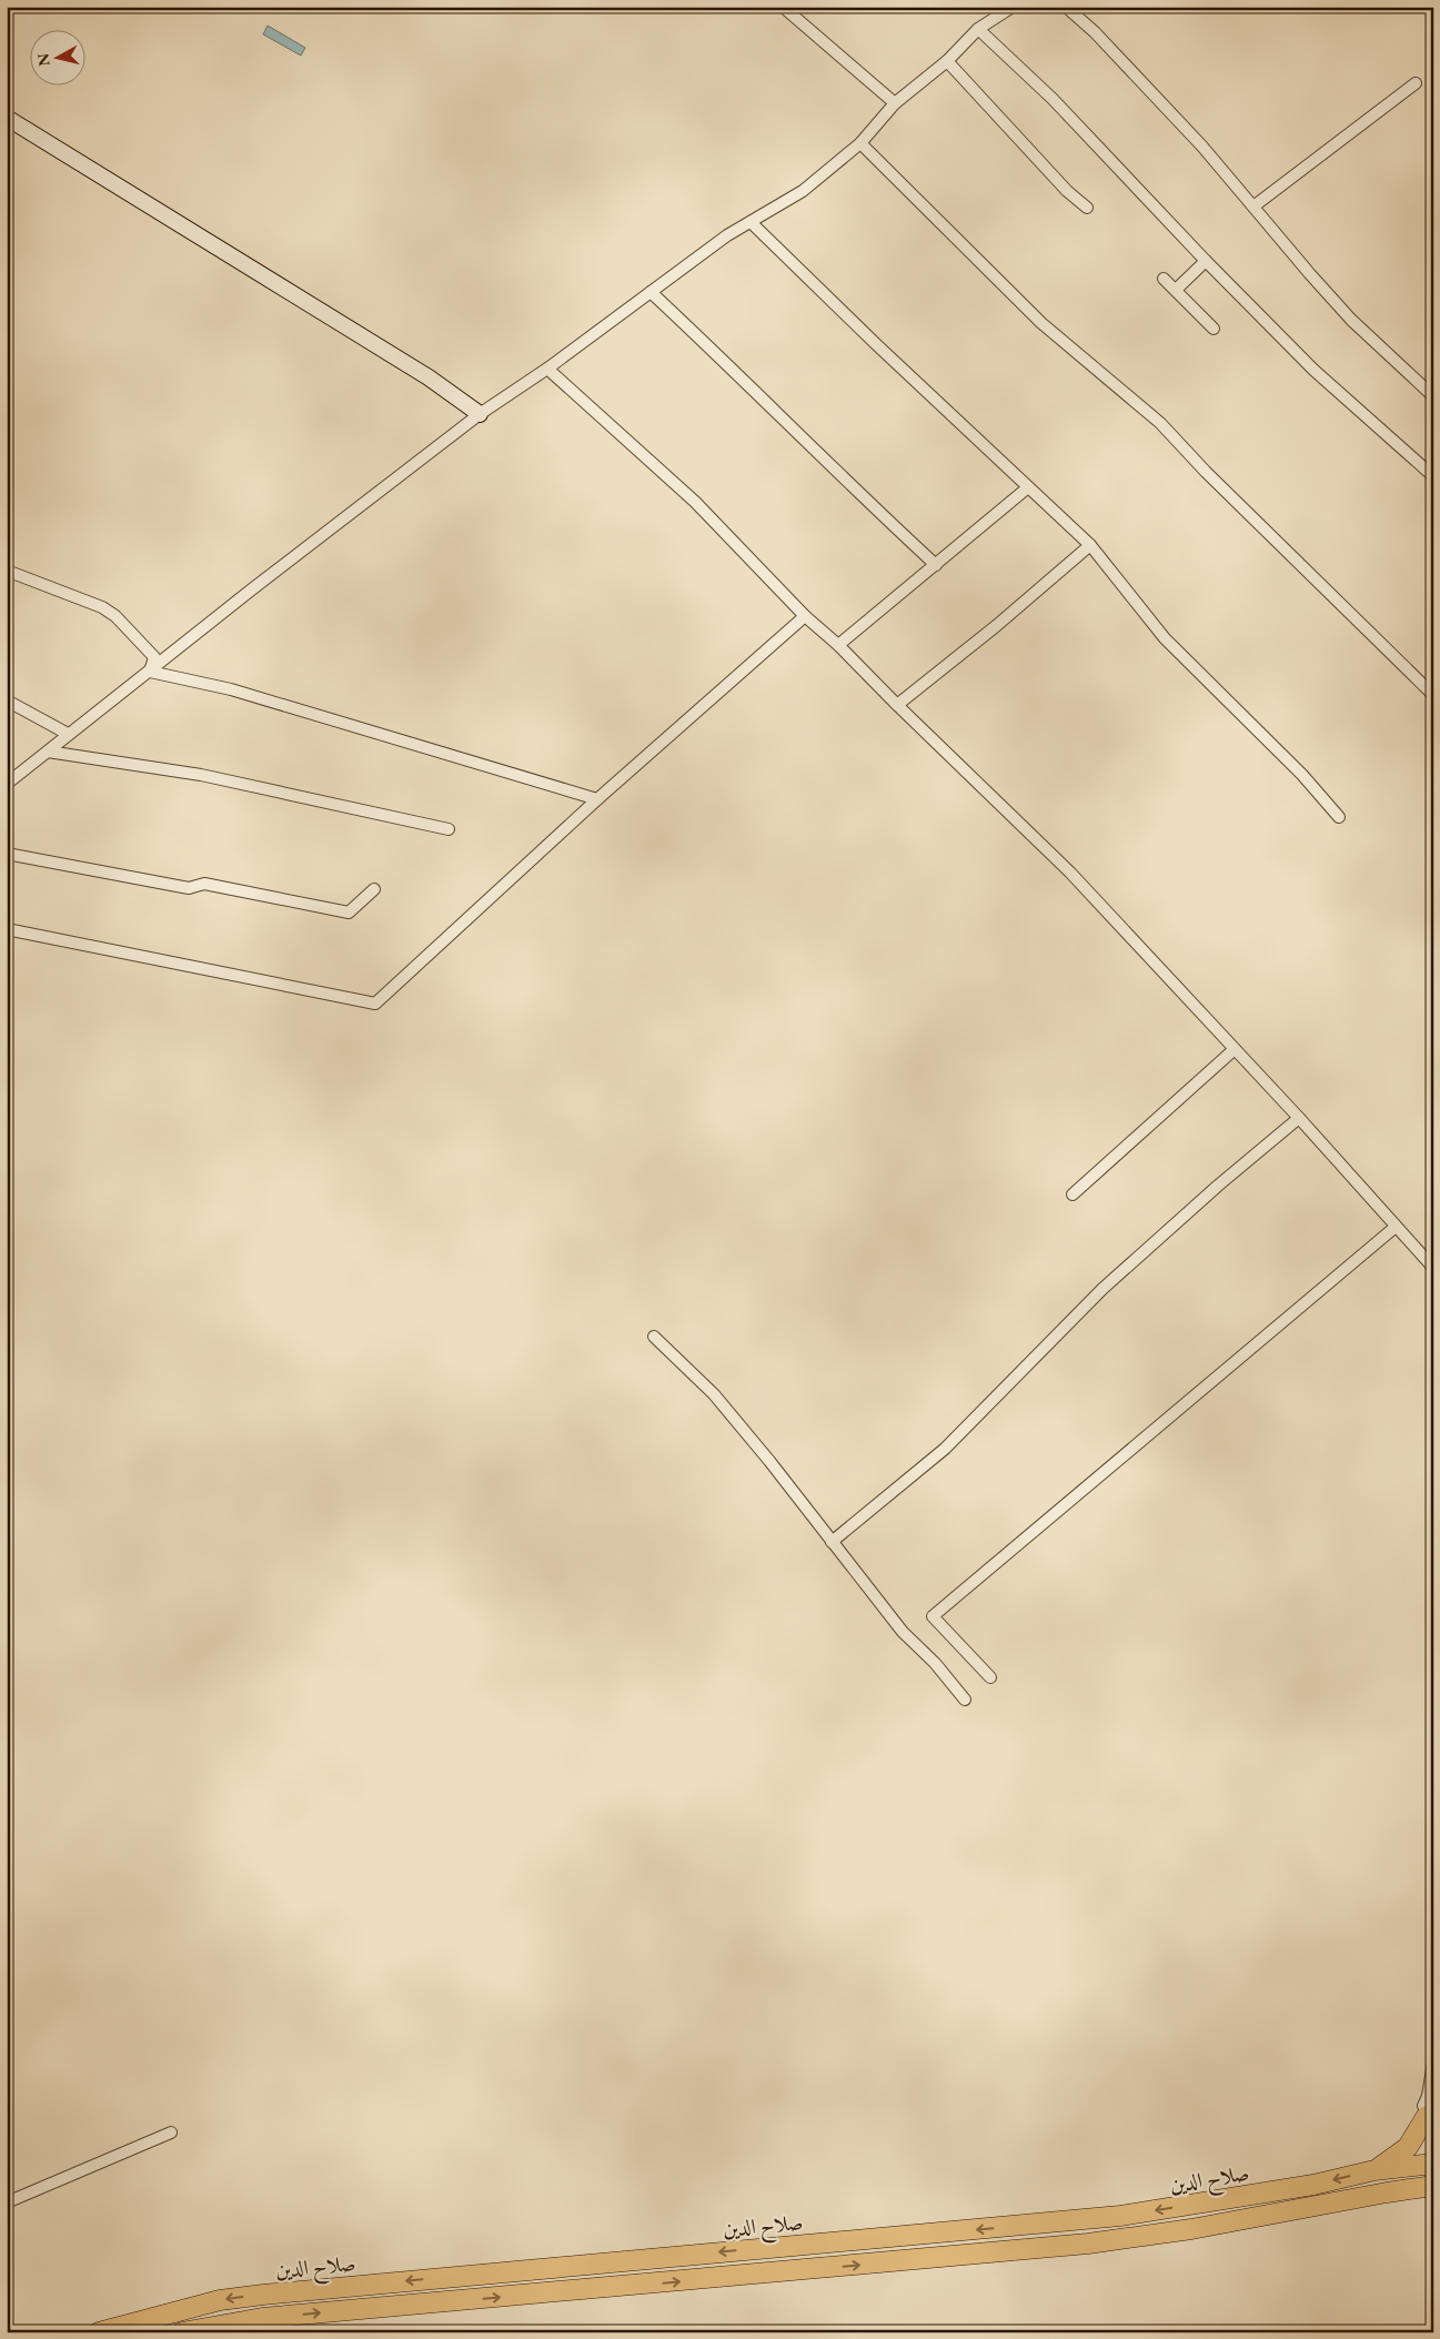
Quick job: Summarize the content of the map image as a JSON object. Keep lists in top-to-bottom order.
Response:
{
  "streets": {
    "highway": ["صلاح الدين"]
  },
  "north": "left"
}
